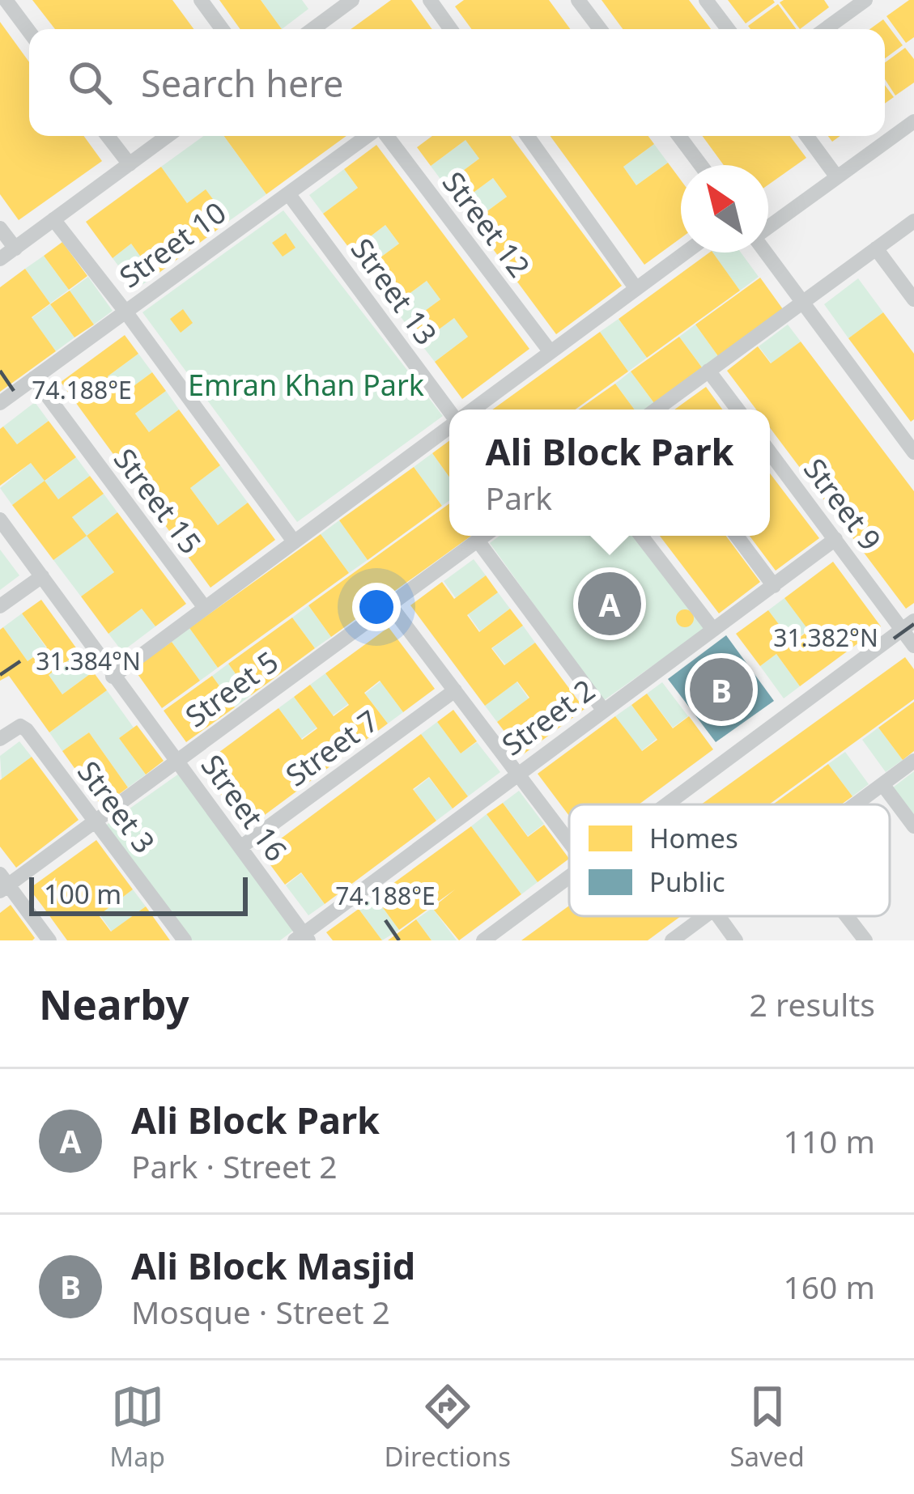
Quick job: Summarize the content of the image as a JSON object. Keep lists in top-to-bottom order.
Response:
{
  "streets": {
    "street": [
      "Street 12",
      "Street 10",
      "Street 13",
      "Street 15",
      "Street 9",
      "Street 5",
      "Street 2",
      "Street 7",
      "Street 3",
      "Street 16"
    ]
  },
  "crossings": [
    ["Street 10", "Street 13"],
    ["Street 10", "Street 15"],
    ["Street 9", "Street 2"],
    ["Street 5", "Street 3"],
    ["Street 5", "Street 16"],
    ["Street 2", "Street 16"],
    ["Street 7", "Street 16"]
  ],
  "parks": ["Emran Khan Park"],
  "legend": ["Homes", "Public"],
  "scale_bar": "100 m",
  "north": "top left",
  "page": {
    "search": "Search here",
    "popup": ["Ali Block Park", "Park"],
    "pins": ["A", "B"],
    "scale": "100 m",
    "heading": ["Nearby", "2 results"],
    "list": [
      {
        "mark": "A",
        "name": "Ali Block Park",
        "note": "Park · Street 2",
        "value": "110 m"
      },
      {
        "mark": "B",
        "name": "Ali Block Masjid",
        "note": "Mosque · Street 2",
        "value": "160 m"
      }
    ],
    "nav": ["Map", "Directions", "Saved"]
  },
  "coordinates": ["74.188°E", "31.382°N", "31.384°N"]
}
